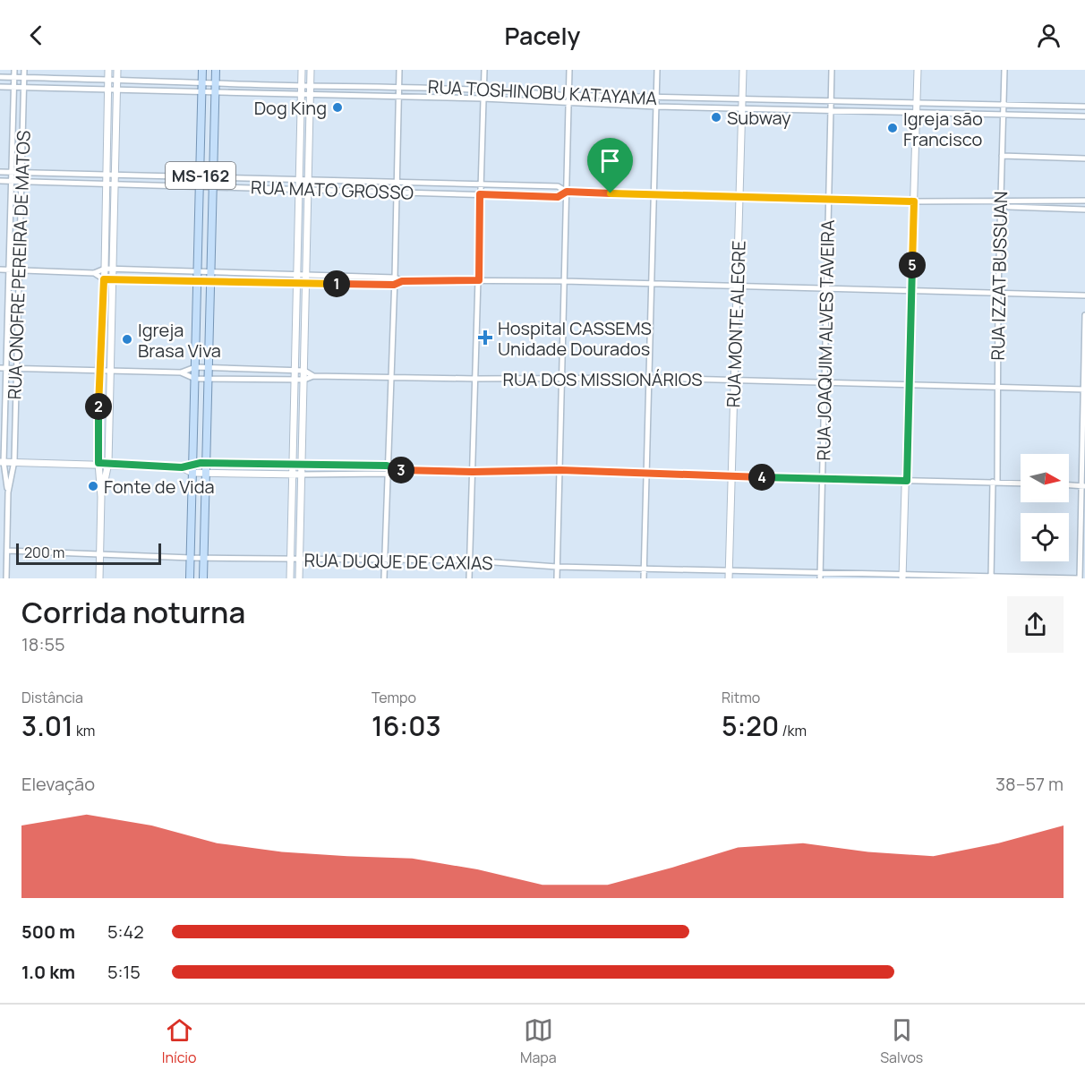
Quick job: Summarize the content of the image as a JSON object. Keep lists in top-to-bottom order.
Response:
{
  "streets": {
    "main road": ["MS-162", "RUA MONTE ALEGRE"],
    "street": [
      "RUA TOSHINOBU KATAYAMA",
      "RUA MATO GROSSO",
      "RUA ONOFRE PEREIRA DE MATOS",
      "RUA IZZAT BUSSUAN",
      "RUA JOAQUIM ALVES TAVEIRA",
      "RUA DOS MISSIONÁRIOS",
      "RUA DUQUE DE CAXIAS"
    ]
  },
  "crossings": [
    ["RUA TOSHINOBU KATAYAMA", "MS-162"],
    ["RUA TOSHINOBU KATAYAMA", "RUA ONOFRE PEREIRA DE MATOS"],
    ["RUA TOSHINOBU KATAYAMA", "RUA IZZAT BUSSUAN"],
    ["RUA TOSHINOBU KATAYAMA", "RUA MONTE ALEGRE"],
    ["RUA TOSHINOBU KATAYAMA", "RUA JOAQUIM ALVES TAVEIRA"],
    ["MS-162", "RUA MATO GROSSO"],
    ["MS-162", "RUA DOS MISSIONÁRIOS"],
    ["MS-162", "RUA DUQUE DE CAXIAS"],
    ["RUA MATO GROSSO", "RUA ONOFRE PEREIRA DE MATOS"],
    ["RUA MATO GROSSO", "RUA IZZAT BUSSUAN"],
    ["RUA MATO GROSSO", "RUA MONTE ALEGRE"],
    ["RUA MATO GROSSO", "RUA JOAQUIM ALVES TAVEIRA"],
    ["RUA ONOFRE PEREIRA DE MATOS", "RUA DOS MISSIONÁRIOS"],
    ["RUA ONOFRE PEREIRA DE MATOS", "RUA DUQUE DE CAXIAS"],
    ["RUA IZZAT BUSSUAN", "RUA DOS MISSIONÁRIOS"],
    ["RUA IZZAT BUSSUAN", "RUA DUQUE DE CAXIAS"],
    ["RUA MONTE ALEGRE", "RUA DOS MISSIONÁRIOS"],
    ["RUA MONTE ALEGRE", "RUA DUQUE DE CAXIAS"],
    ["RUA JOAQUIM ALVES TAVEIRA", "RUA DOS MISSIONÁRIOS"],
    ["RUA JOAQUIM ALVES TAVEIRA", "RUA DUQUE DE CAXIAS"]
  ],
  "places": {
    "other": [
      "Dog King",
      "Subway",
      "Igreja são Francisco",
      "Igreja Brasa Viva",
      "Fonte de Vida"
    ],
    "health": ["Hospital CASSEMS Unidade Dourados"]
  },
  "scale_bar": "200 m",
  "north": "right",
  "page": {
    "header": "Pacely",
    "pins": [
      "5",
      "1",
      "2",
      "3",
      "4"
    ],
    "scale": "200 m",
    "heading": ["Corrida noturna", "18:55"],
    "stats": [
      ["Distância", "3.01 km"],
      ["Tempo", "16:03"],
      ["Ritmo", "5:20 /km"]
    ],
    "chart": ["Elevação", "38–57 m"],
    "list": [
      {
        "name": "500 m",
        "note": "5:42"
      },
      {
        "name": "1.0 km",
        "note": "5:15"
      }
    ],
    "tabs": ["Início", "Mapa", "Salvos"]
  }
}
